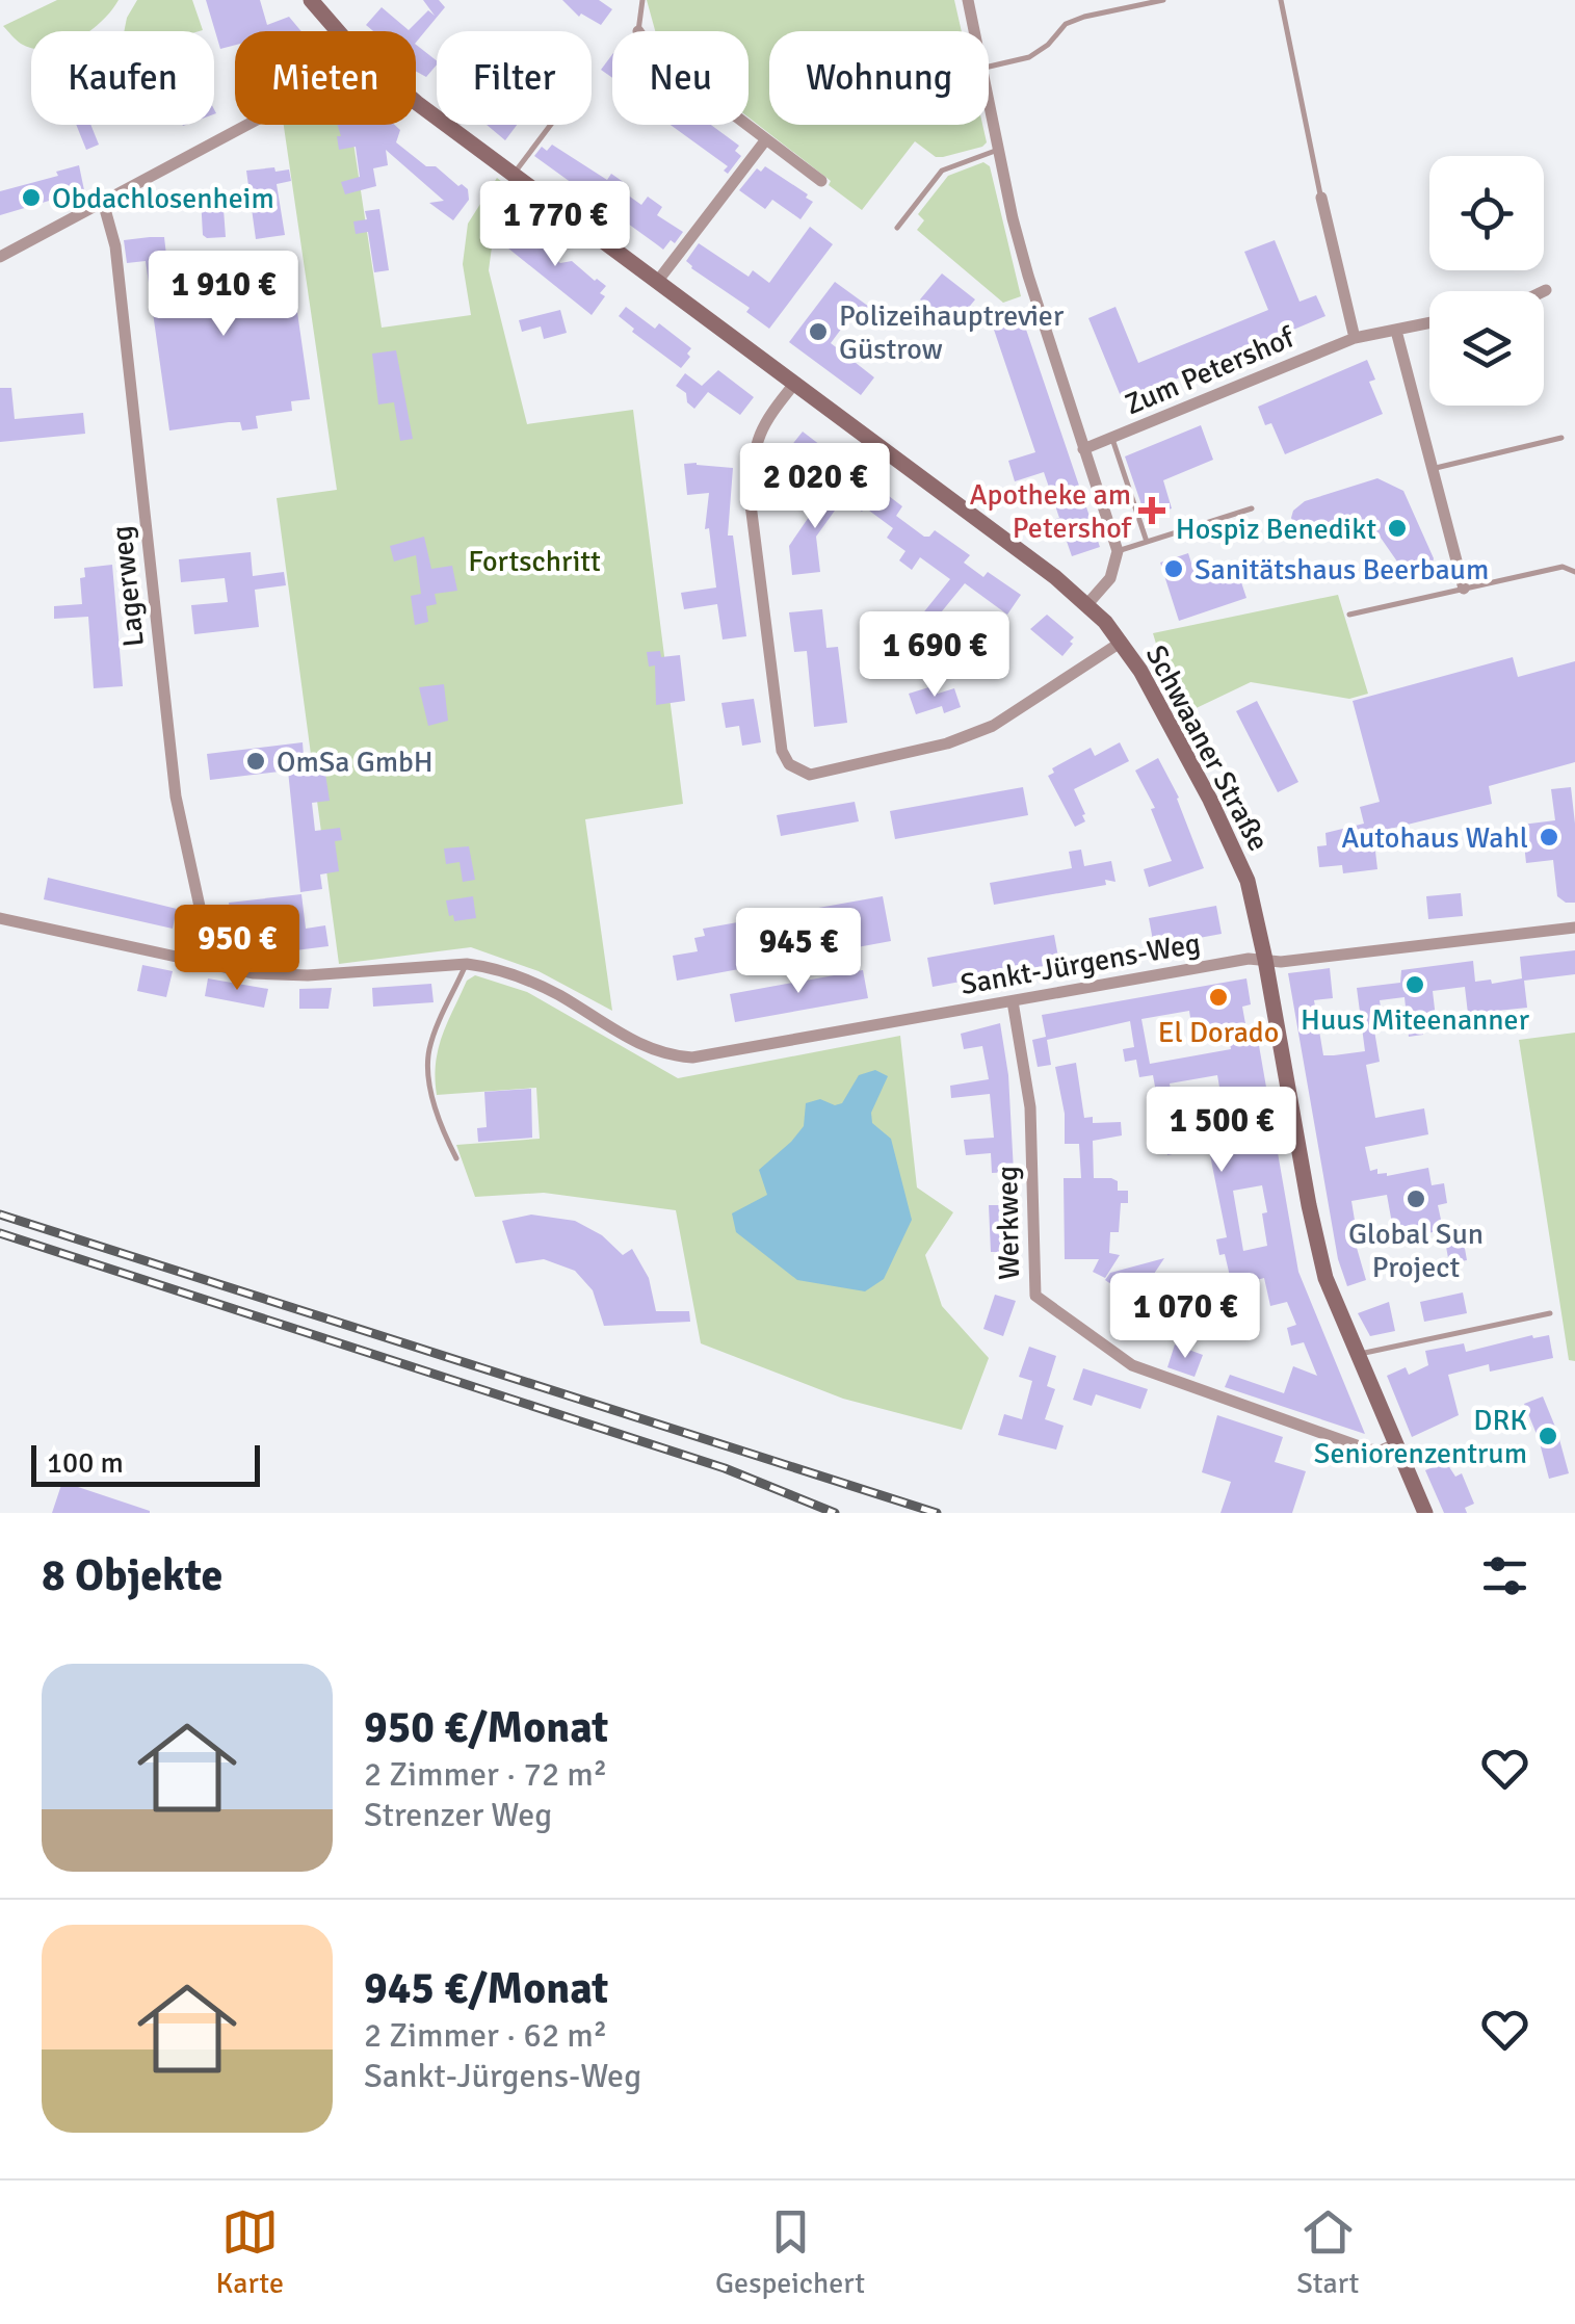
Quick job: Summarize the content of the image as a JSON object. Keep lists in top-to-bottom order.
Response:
{
  "streets": {
    "main road": ["Schwaaner Straße"],
    "street": [
      "Zum Petershof",
      "Lagerweg",
      "Sankt-Jürgens-Weg",
      "Werkweg"
    ]
  },
  "crossings": [
    ["Lagerweg", "Sankt-Jürgens-Weg"],
    ["Schwaaner Straße", "Sankt-Jürgens-Weg"],
    ["Schwaaner Straße", "Werkweg"],
    ["Sankt-Jürgens-Weg", "Werkweg"]
  ],
  "parks": ["Fortschritt"],
  "places": {
    "other": [
      "Obdachlosenheim",
      "Polizeihauptrevier Güstrow",
      "Hospiz Benedikt",
      "Sanitätshaus Beerbaum",
      "OmSa GmbH",
      "Autohaus Wahl",
      "Huus Miteenanner",
      "El Dorado",
      "Global Sun Project",
      "DRK Seniorenzentrum"
    ],
    "health": ["Apotheke am Petershof"]
  },
  "scale_bar": "100 m",
  "page": {
    "chip": [
      "Kaufen",
      "Mieten",
      "Filter",
      "Neu",
      "Wohnung"
    ],
    "price": [
      "1 770 €",
      "1 910 €",
      "2 020 €",
      "1 690 €",
      "950 €",
      "945 €",
      "1 500 €",
      "1 070 €"
    ],
    "scale": "100 m",
    "heading": "8 Objekte",
    "list": [
      {
        "name": "950 €/Monat",
        "note": "2 Zimmer · 72 m² · Strenzer Weg"
      },
      {
        "name": "945 €/Monat",
        "note": "2 Zimmer · 62 m² · Sankt-Jürgens-Weg"
      }
    ],
    "tabs": ["Karte", "Gespeichert", "Start"]
  }
}
